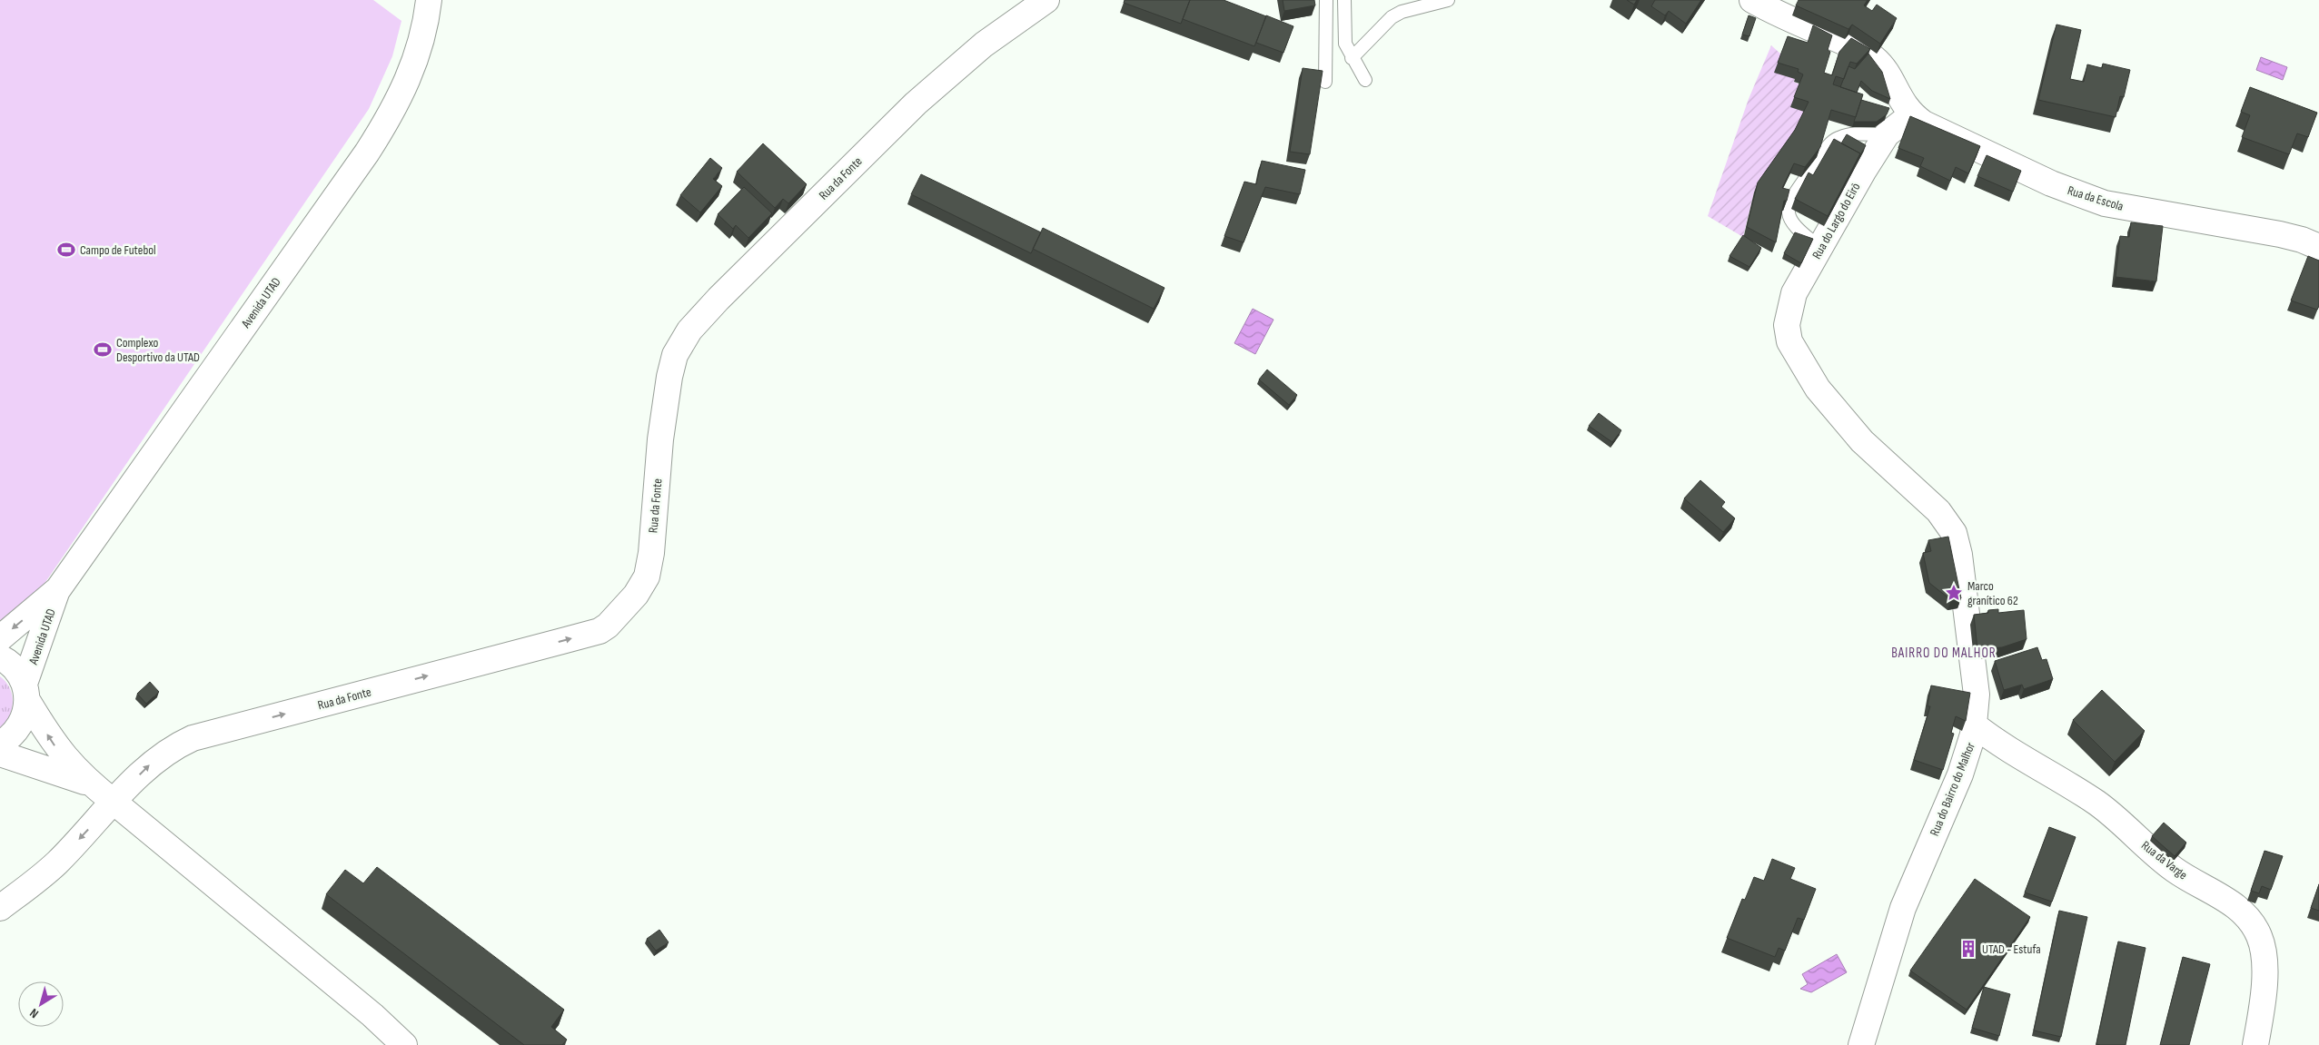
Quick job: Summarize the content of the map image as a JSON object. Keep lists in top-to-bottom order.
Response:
{
  "streets": {
    "street": [
      "Rua da Fonte",
      "Rua da Escola",
      "Rua do Largo do Eirô",
      "Avenida UTAD",
      "Rua do Bairro do Malhor",
      "Rua da Varge"
    ]
  },
  "crossings": [
    ["Rua da Escola", "Rua do Largo do Eirô"],
    ["Rua do Largo do Eirô", "Rua do Bairro do Malhor"],
    ["Rua do Bairro do Malhor", "Rua da Varge"]
  ],
  "districts": ["BAIRRO DO MALHOR"],
  "places": {
    "sports": ["Campo de Futebol", "Complexo Desportivo da UTAD"],
    "place": ["Marco granítico 62"],
    "building": ["UTAD - Estufa"]
  },
  "north": "bottom left"
}
